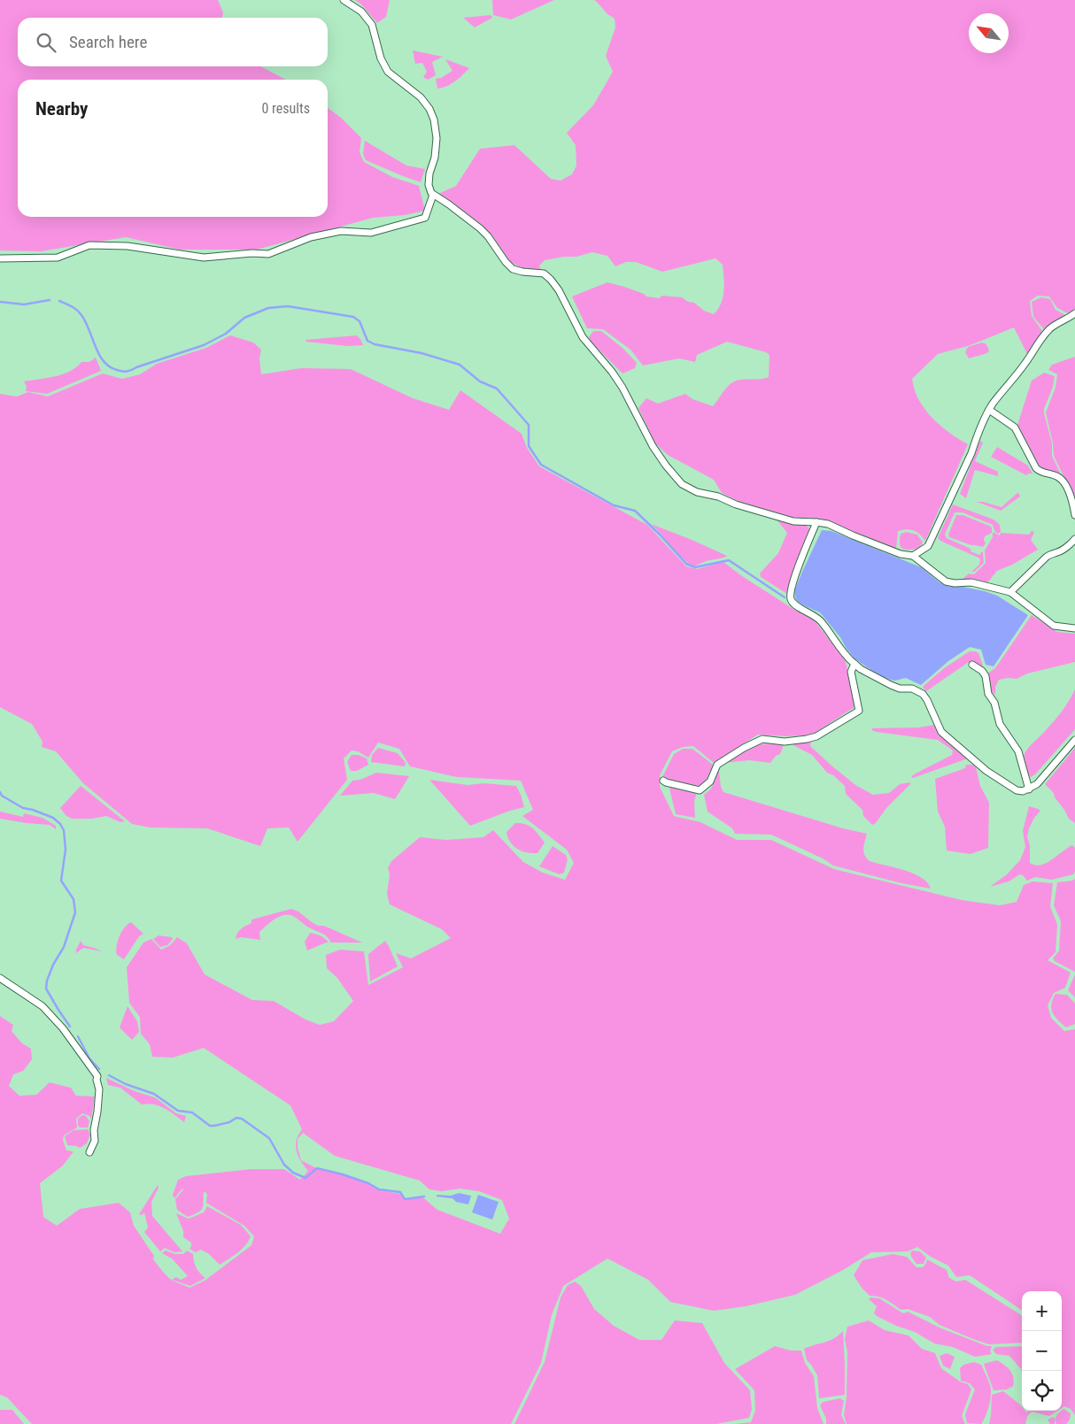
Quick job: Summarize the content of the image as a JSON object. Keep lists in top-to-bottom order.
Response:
{
  "north": "top left",
  "page": {
    "search": "Search here",
    "heading": ["Nearby", "0 results"],
    "map_buttons": ["+", "−"]
  }
}
